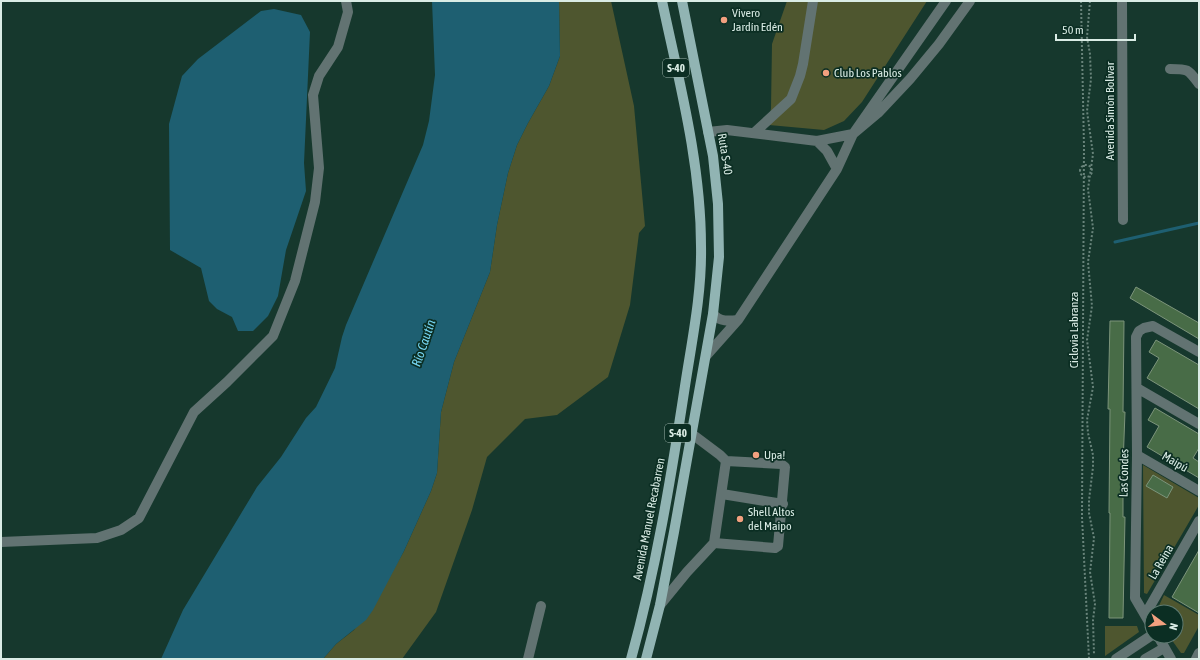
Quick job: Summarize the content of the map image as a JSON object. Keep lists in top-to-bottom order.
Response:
{
  "streets": {
    "main road": ["S-40", "Ruta S-40", "Avenida Manuel Recabarren"],
    "street": [
      "Avenida Simón Bolívar",
      "Maipú",
      "Las Condes",
      "La Reina"
    ],
    "path": ["Ciclovia Labranza"]
  },
  "crossings": [
    ["S-40", "Ruta S-40"],
    ["S-40", "Avenida Manuel Recabarren"],
    ["Maipú", "Las Condes"]
  ],
  "water": ["Río Cautín"],
  "places": [
    "Vivero Jardín Edén",
    "Club Los Pablos",
    "Upa!",
    "Shell Altos del Maipo"
  ],
  "scale_bar": "50 m",
  "north": "right"
}
